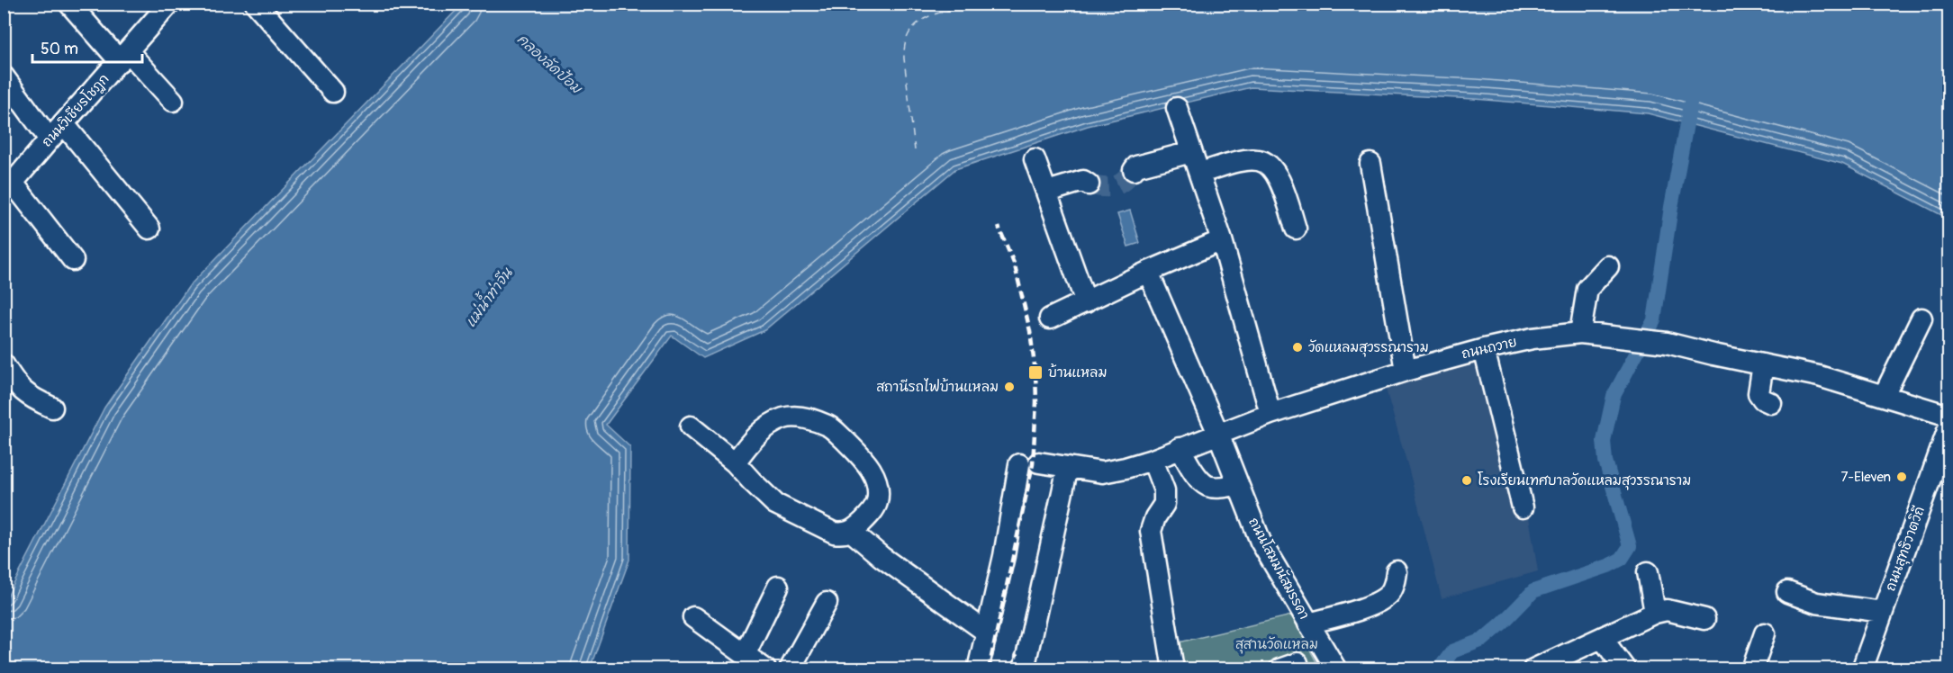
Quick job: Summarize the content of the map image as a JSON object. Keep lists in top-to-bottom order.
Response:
{
  "streets": {
    "street": [
      "ถนนวิเชียรโชฎก",
      "ถนนถวาย",
      "ถนนสุทธิวาตวิถี",
      "ถนนโสมมนัสมรรคา"
    ]
  },
  "crossings": [
    ["ถนนถวาย", "ถนนโสมมนัสมรรคา"]
  ],
  "water": ["คลองลัดป้อม", "แม่น้ำท่าจีน"],
  "parks": ["สุสานวัดแหลม"],
  "places": {
    "other": [
      "วัดแหลมสุวรรณาราม",
      "สถานีรถไฟบ้านแหลม",
      "7-Eleven",
      "โรงเรียนเทศบาลวัดแหลมสุวรรณาราม"
    ],
    "transit": ["บ้านแหลม"]
  },
  "scale_bar": "50 m"
}
